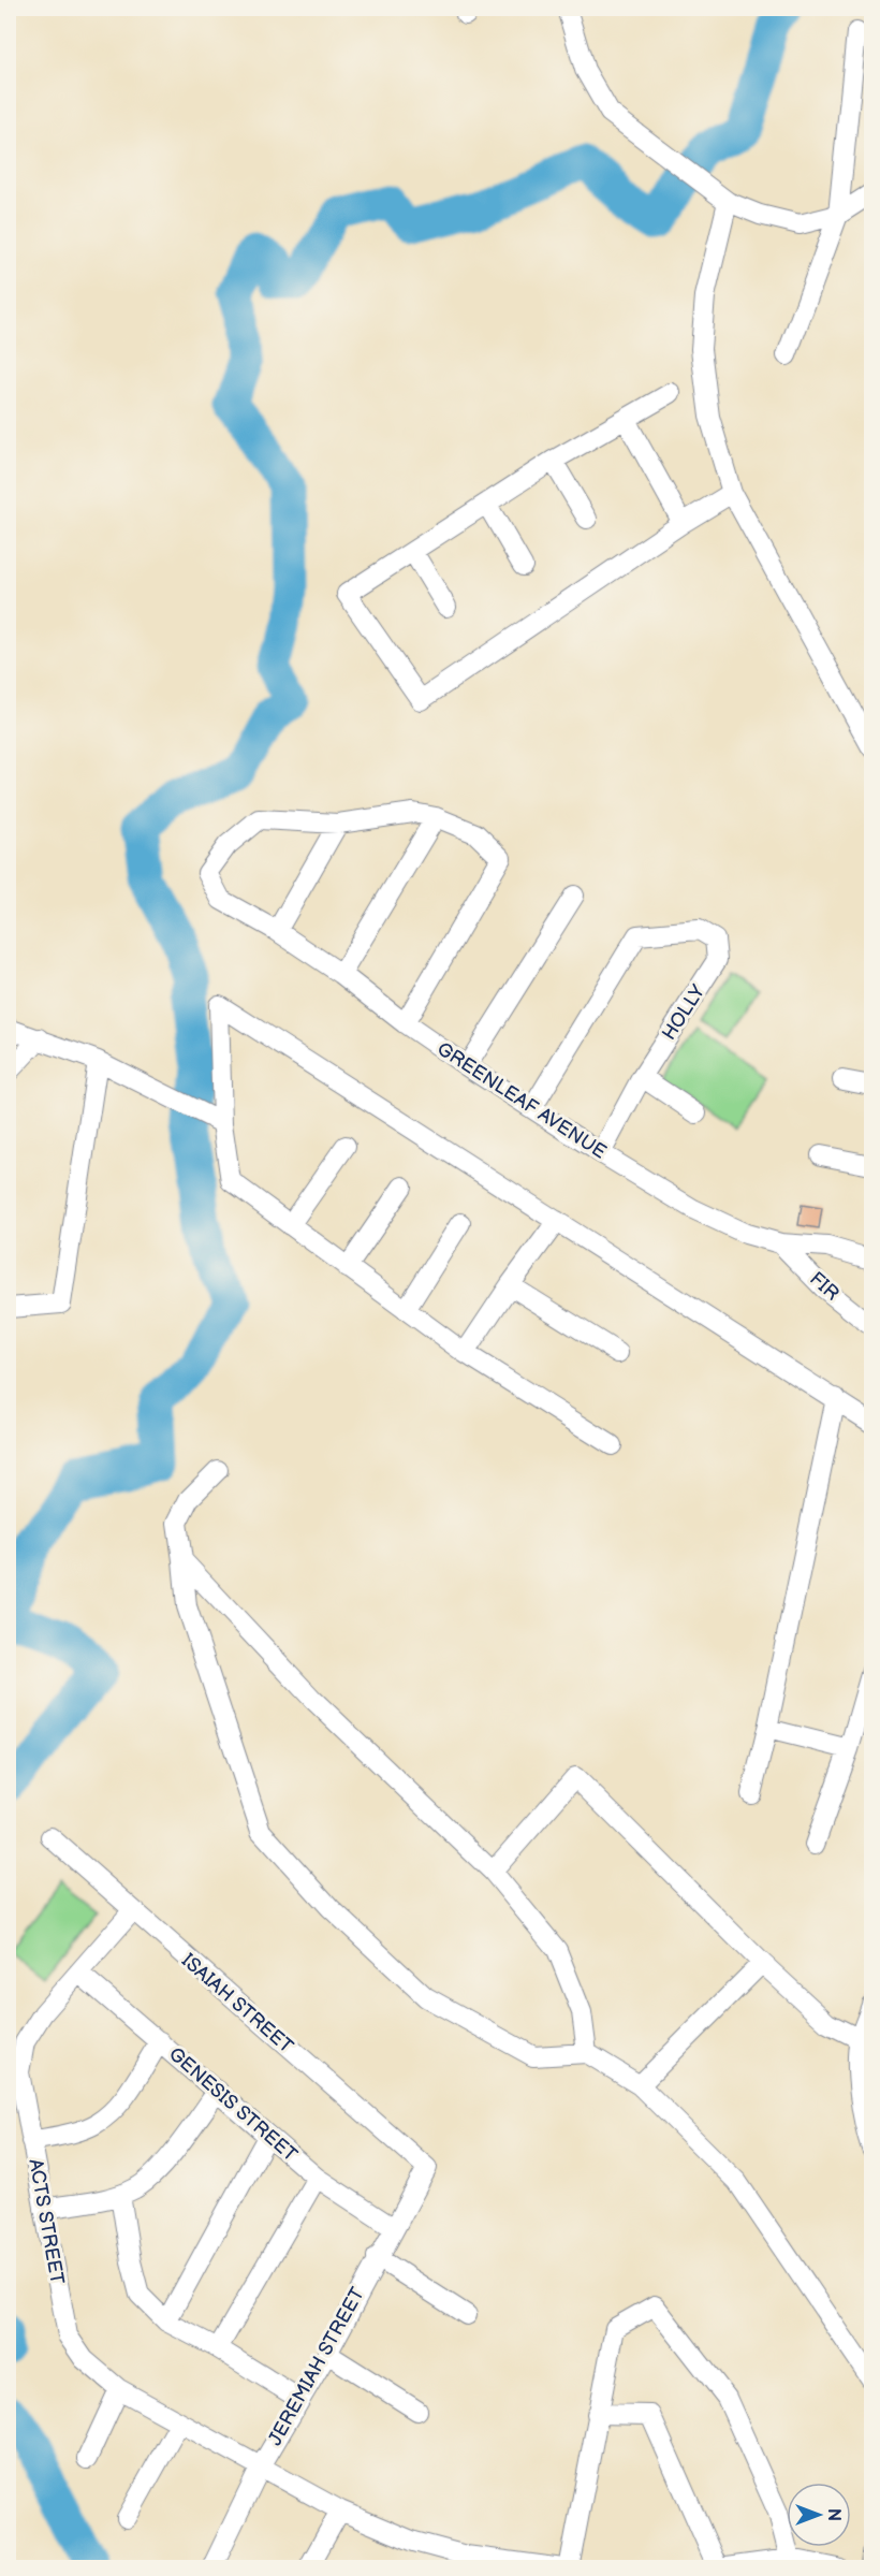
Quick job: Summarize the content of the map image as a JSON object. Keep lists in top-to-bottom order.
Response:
{
  "streets": {
    "street": [
      "HOLLY",
      "GREENLEAF AVENUE",
      "FIR",
      "ISAIAH STREET",
      "GENESIS STREET",
      "ACTS STREET",
      "JEREMIAH STREET"
    ]
  },
  "crossings": [
    ["HOLLY", "GREENLEAF AVENUE"],
    ["GREENLEAF AVENUE", "FIR"],
    ["ISAIAH STREET", "ACTS STREET"],
    ["ISAIAH STREET", "JEREMIAH STREET"],
    ["GENESIS STREET", "ACTS STREET"],
    ["GENESIS STREET", "JEREMIAH STREET"],
    ["ACTS STREET", "JEREMIAH STREET"]
  ],
  "north": "right"
}
